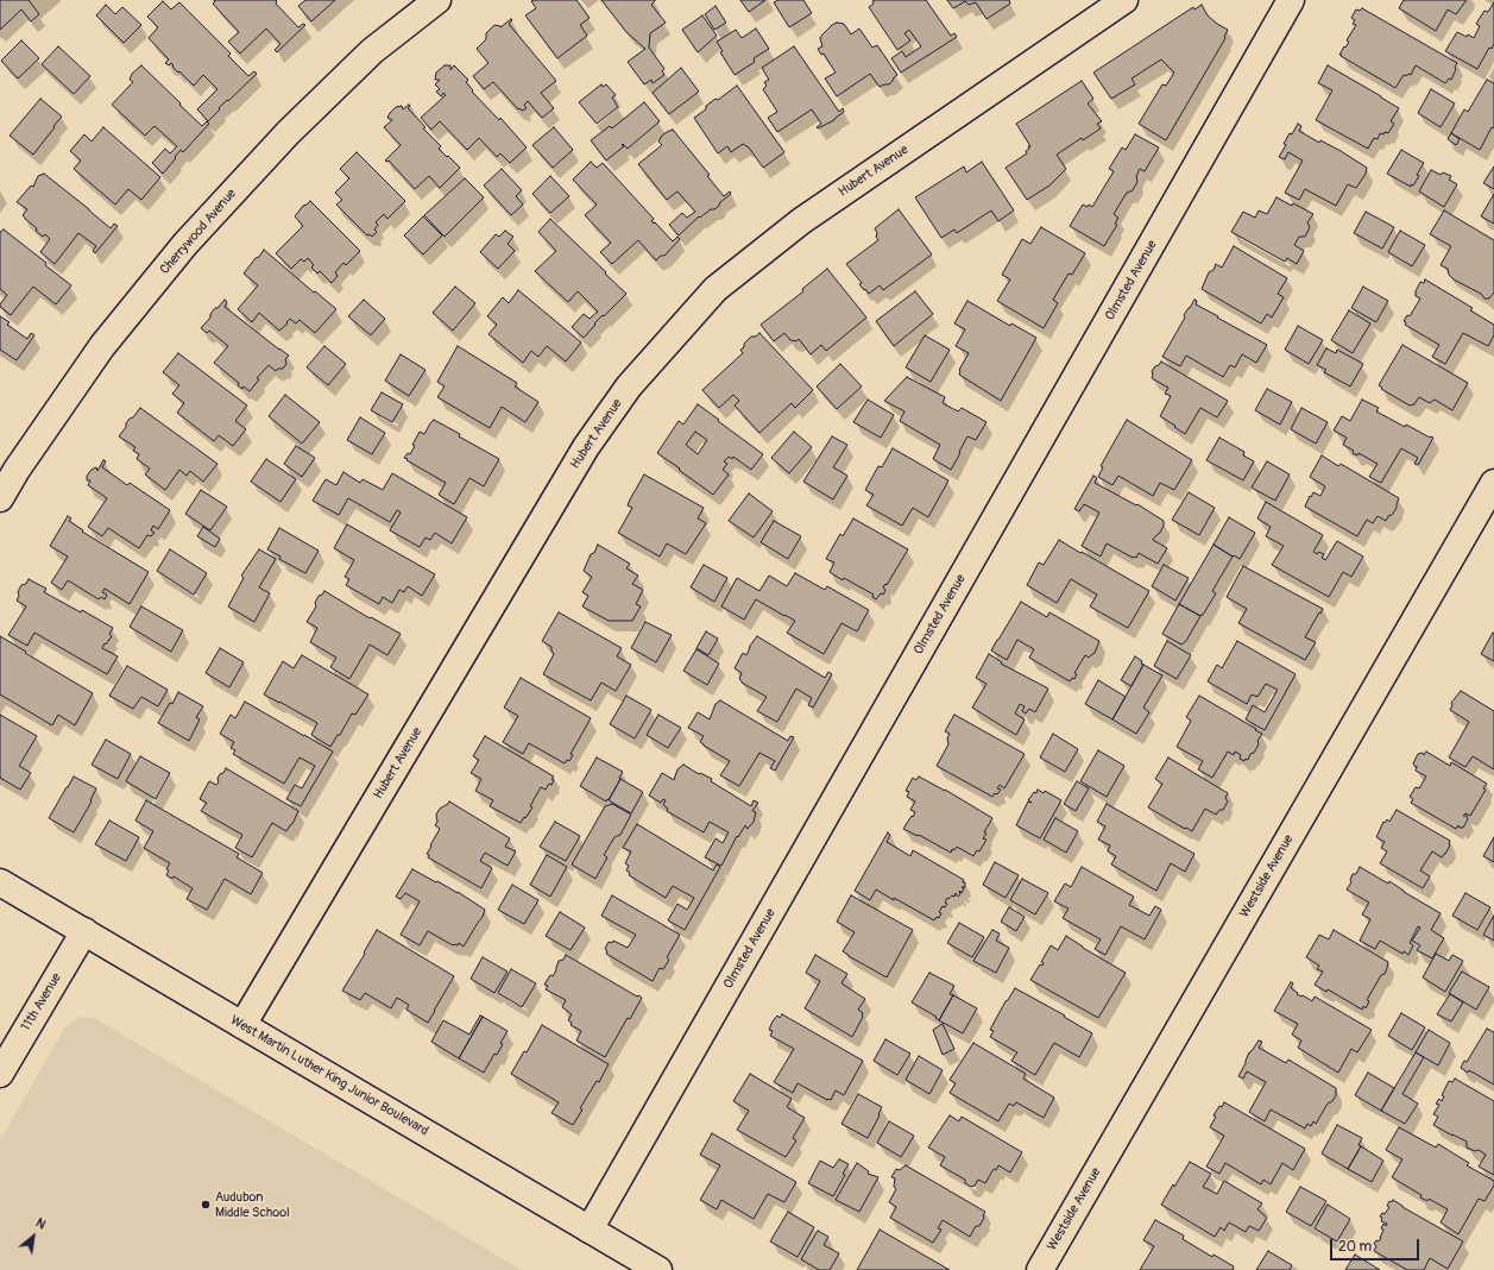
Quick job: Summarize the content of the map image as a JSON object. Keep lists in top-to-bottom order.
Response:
{
  "streets": {
    "street": [
      "Hubert Avenue",
      "Cherrywood Avenue",
      "Olmsted Avenue",
      "Westside Avenue",
      "11th Avenue",
      "West Martin Luther King Junior Boulevard"
    ]
  },
  "crossings": [
    ["Hubert Avenue", "West Martin Luther King Junior Boulevard"],
    ["Olmsted Avenue", "West Martin Luther King Junior Boulevard"],
    ["11th Avenue", "West Martin Luther King Junior Boulevard"]
  ],
  "places": ["Audubon Middle School"],
  "scale_bar": "20 m",
  "north": "top right"
}
